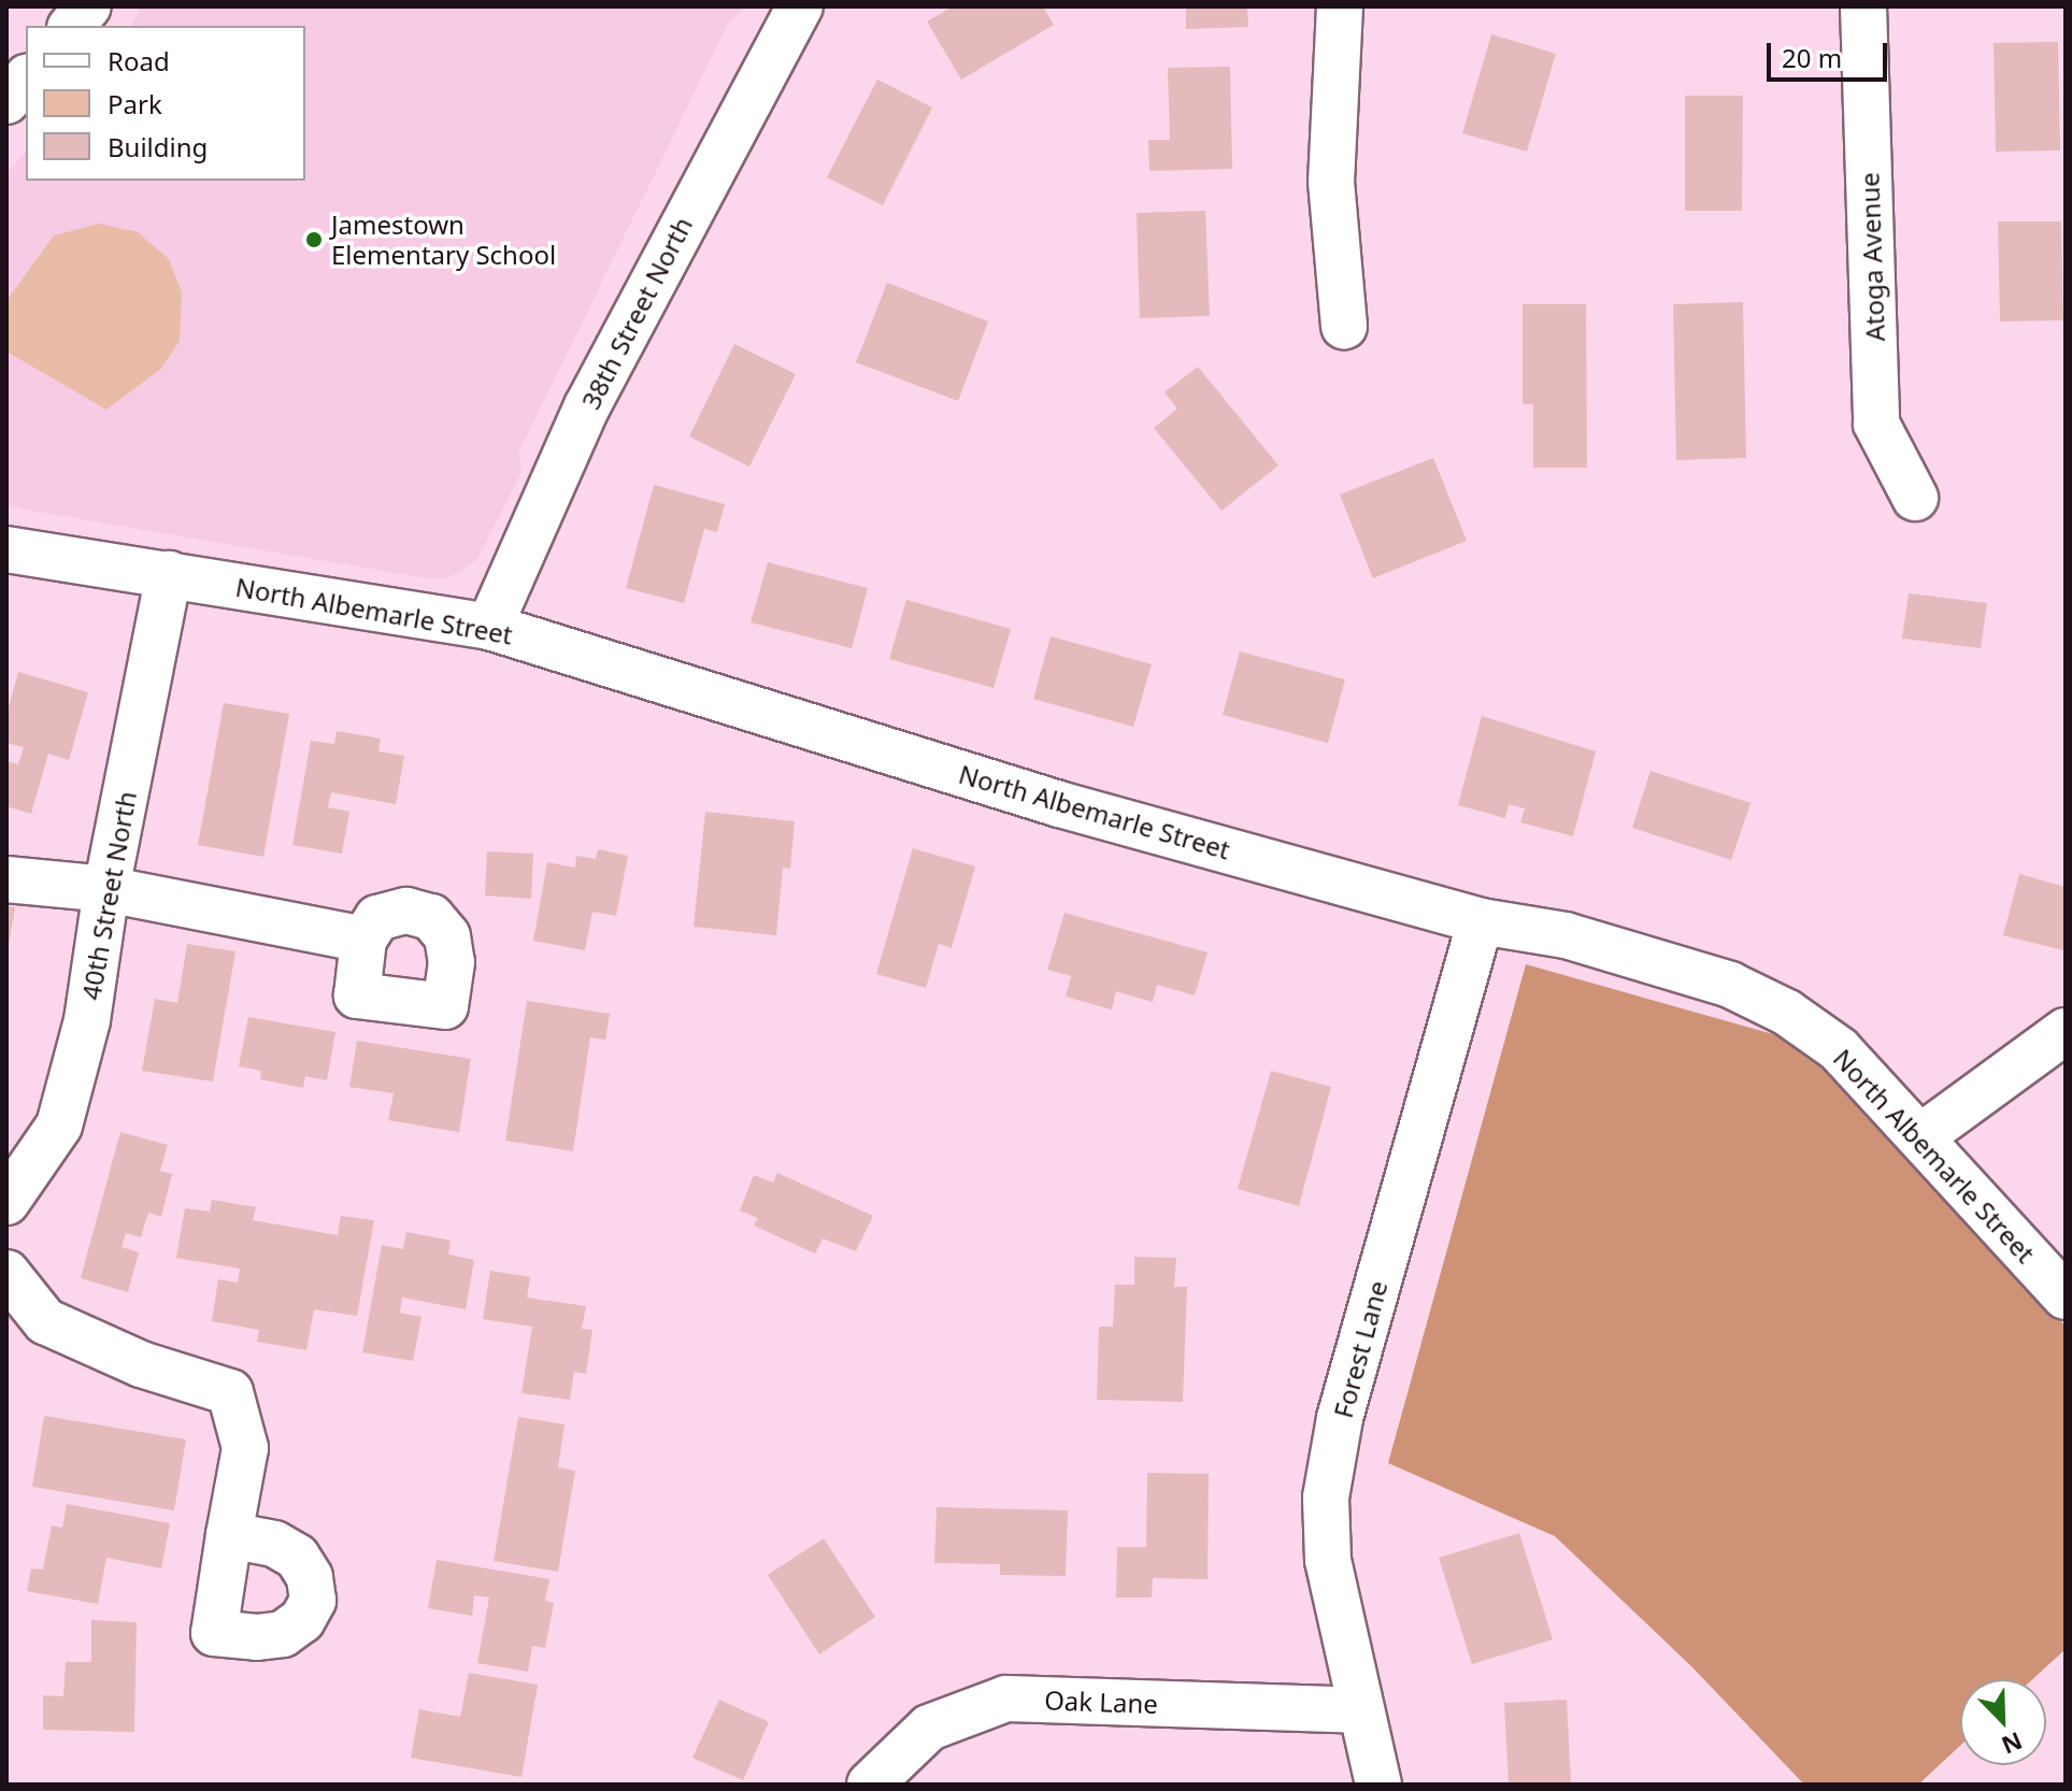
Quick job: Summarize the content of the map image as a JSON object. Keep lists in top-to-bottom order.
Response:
{
  "streets": {
    "street": [
      "Atoga Avenue",
      "38th Street North",
      "North Albemarle Street",
      "40th Street North",
      "Forest Lane",
      "Oak Lane"
    ]
  },
  "crossings": [
    ["38th Street North", "North Albemarle Street"],
    ["North Albemarle Street", "40th Street North"],
    ["North Albemarle Street", "Forest Lane"],
    ["Forest Lane", "Oak Lane"]
  ],
  "places": ["Jamestown Elementary School"],
  "legend": ["Road", "Park", "Building"],
  "scale_bar": "20 m",
  "north": "bottom right"
}
